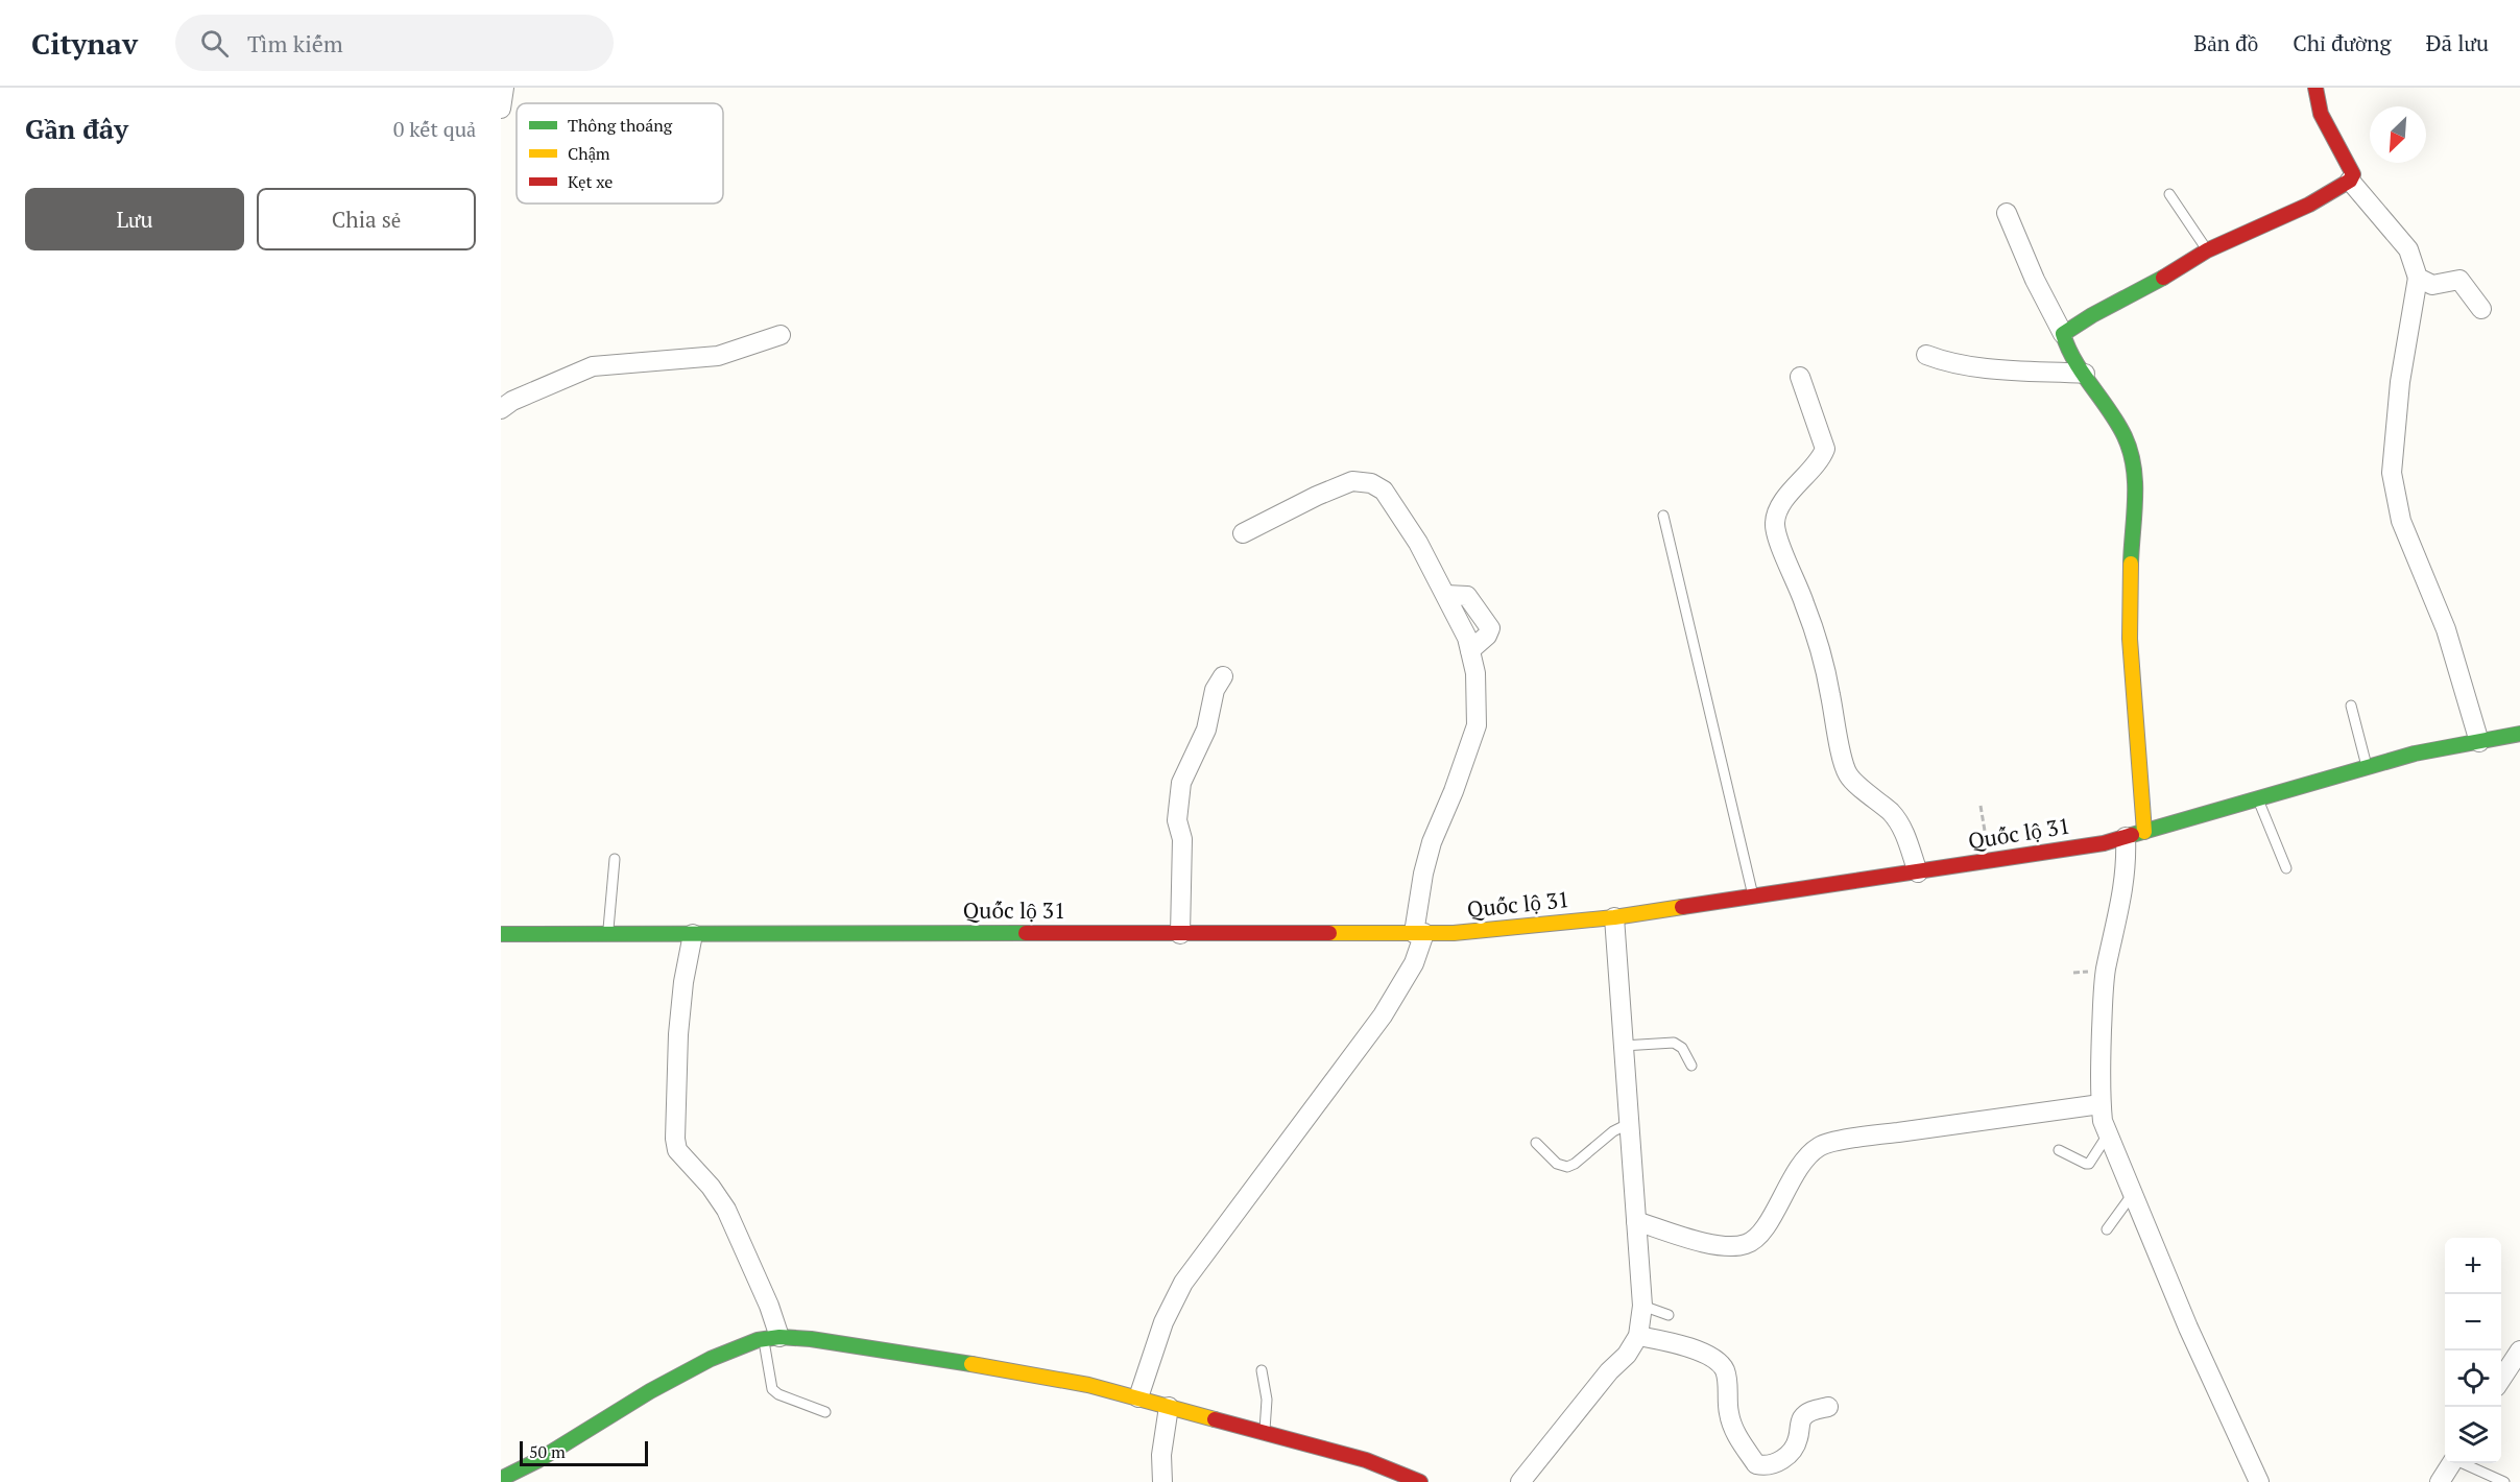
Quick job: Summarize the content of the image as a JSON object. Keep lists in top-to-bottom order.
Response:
{
  "streets": {
    "main road": ["Quốc lộ 31"]
  },
  "legend": ["Thông thoáng", "Chậm", "Kẹt xe"],
  "scale_bar": "50 m",
  "north": "bottom left",
  "page": {
    "header": "Citynav",
    "search": "Tìm kiếm",
    "nav": ["Bản đồ", "Chỉ đường", "Đã lưu"],
    "heading": ["Gần đây", "0 kết quả"],
    "buttons": ["Lưu", "Chia sẻ"],
    "map_buttons": ["+", "−"],
    "scale": "50 m"
  }
}
